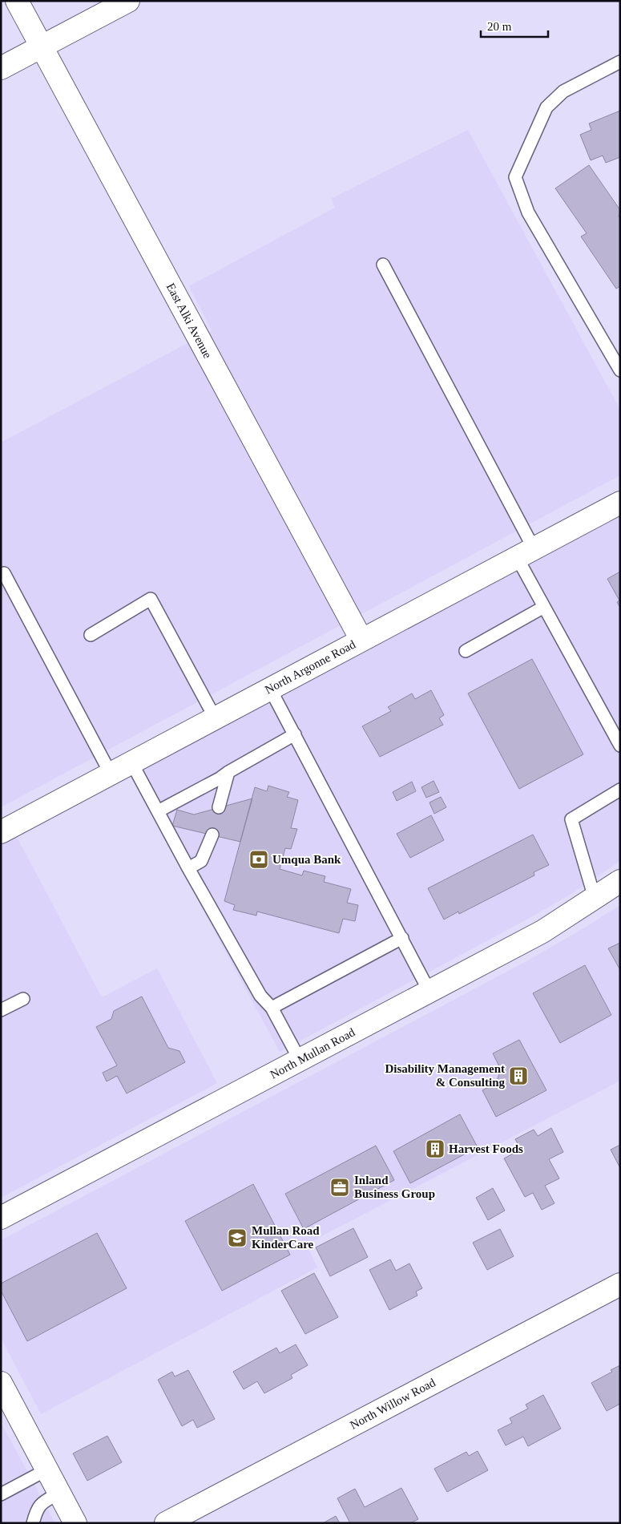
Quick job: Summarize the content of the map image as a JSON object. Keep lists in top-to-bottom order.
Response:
{
  "streets": {
    "street": [
      "East Alki Avenue",
      "North Argonne Road",
      "North Mullan Road",
      "North Willow Road"
    ]
  },
  "crossings": [
    ["East Alki Avenue", "North Argonne Road"]
  ],
  "places": {
    "bank": ["Umqua Bank"],
    "building": ["Disability Management & Consulting", "Harvest Foods"],
    "office": ["Inland Business Group"],
    "school or university": ["Mullan Road KinderCare"]
  },
  "scale_bar": "20 m"
}
